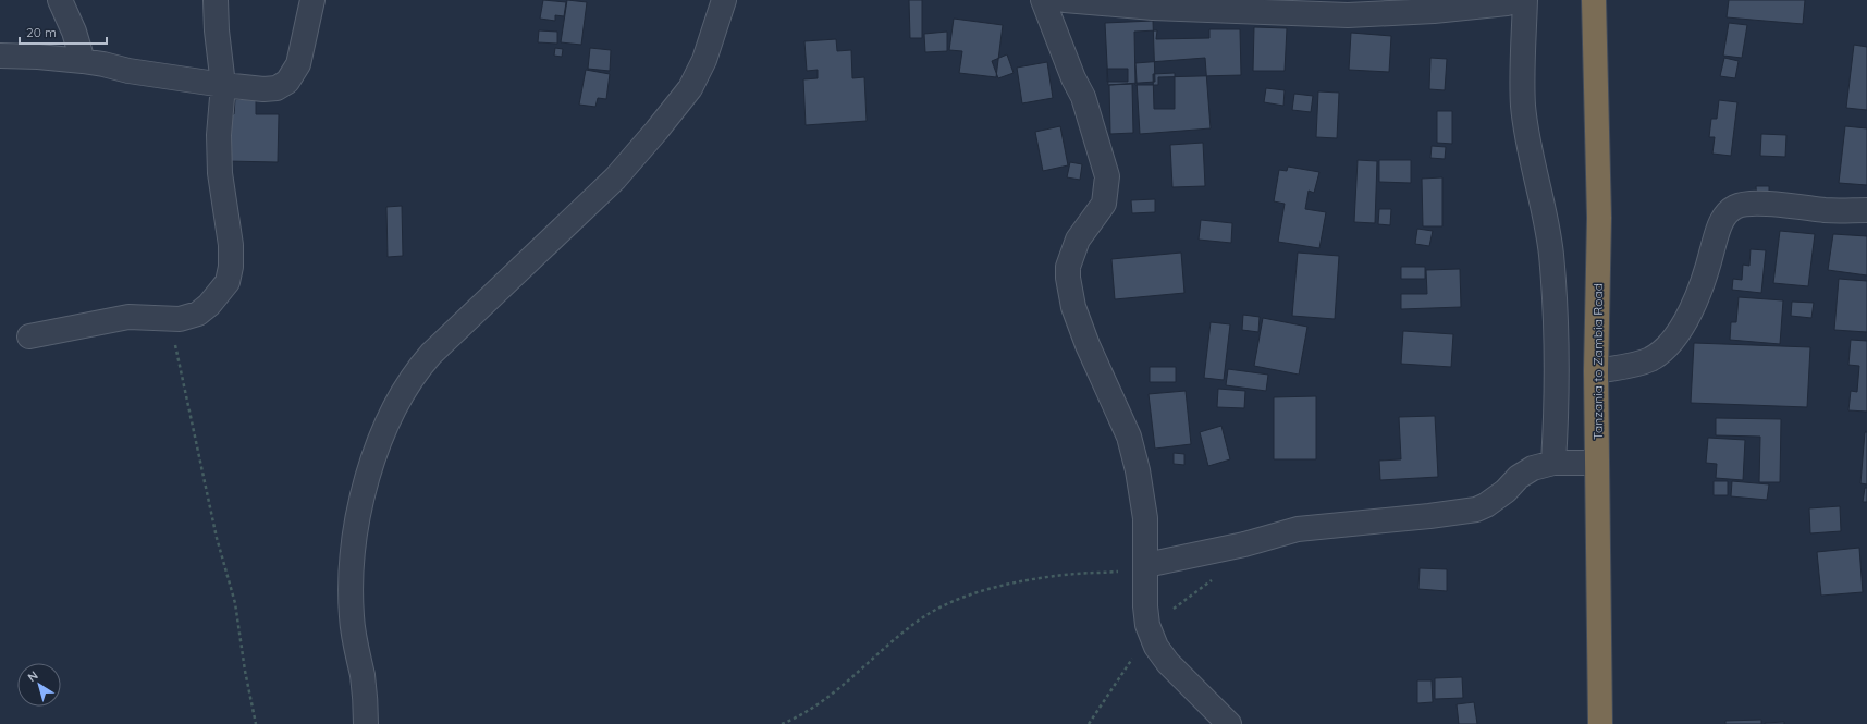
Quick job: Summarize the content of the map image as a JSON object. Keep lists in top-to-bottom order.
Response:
{
  "streets": {
    "highway": ["Tanzania to Zambia Road"]
  },
  "scale_bar": "20 m",
  "north": "top left"
}
